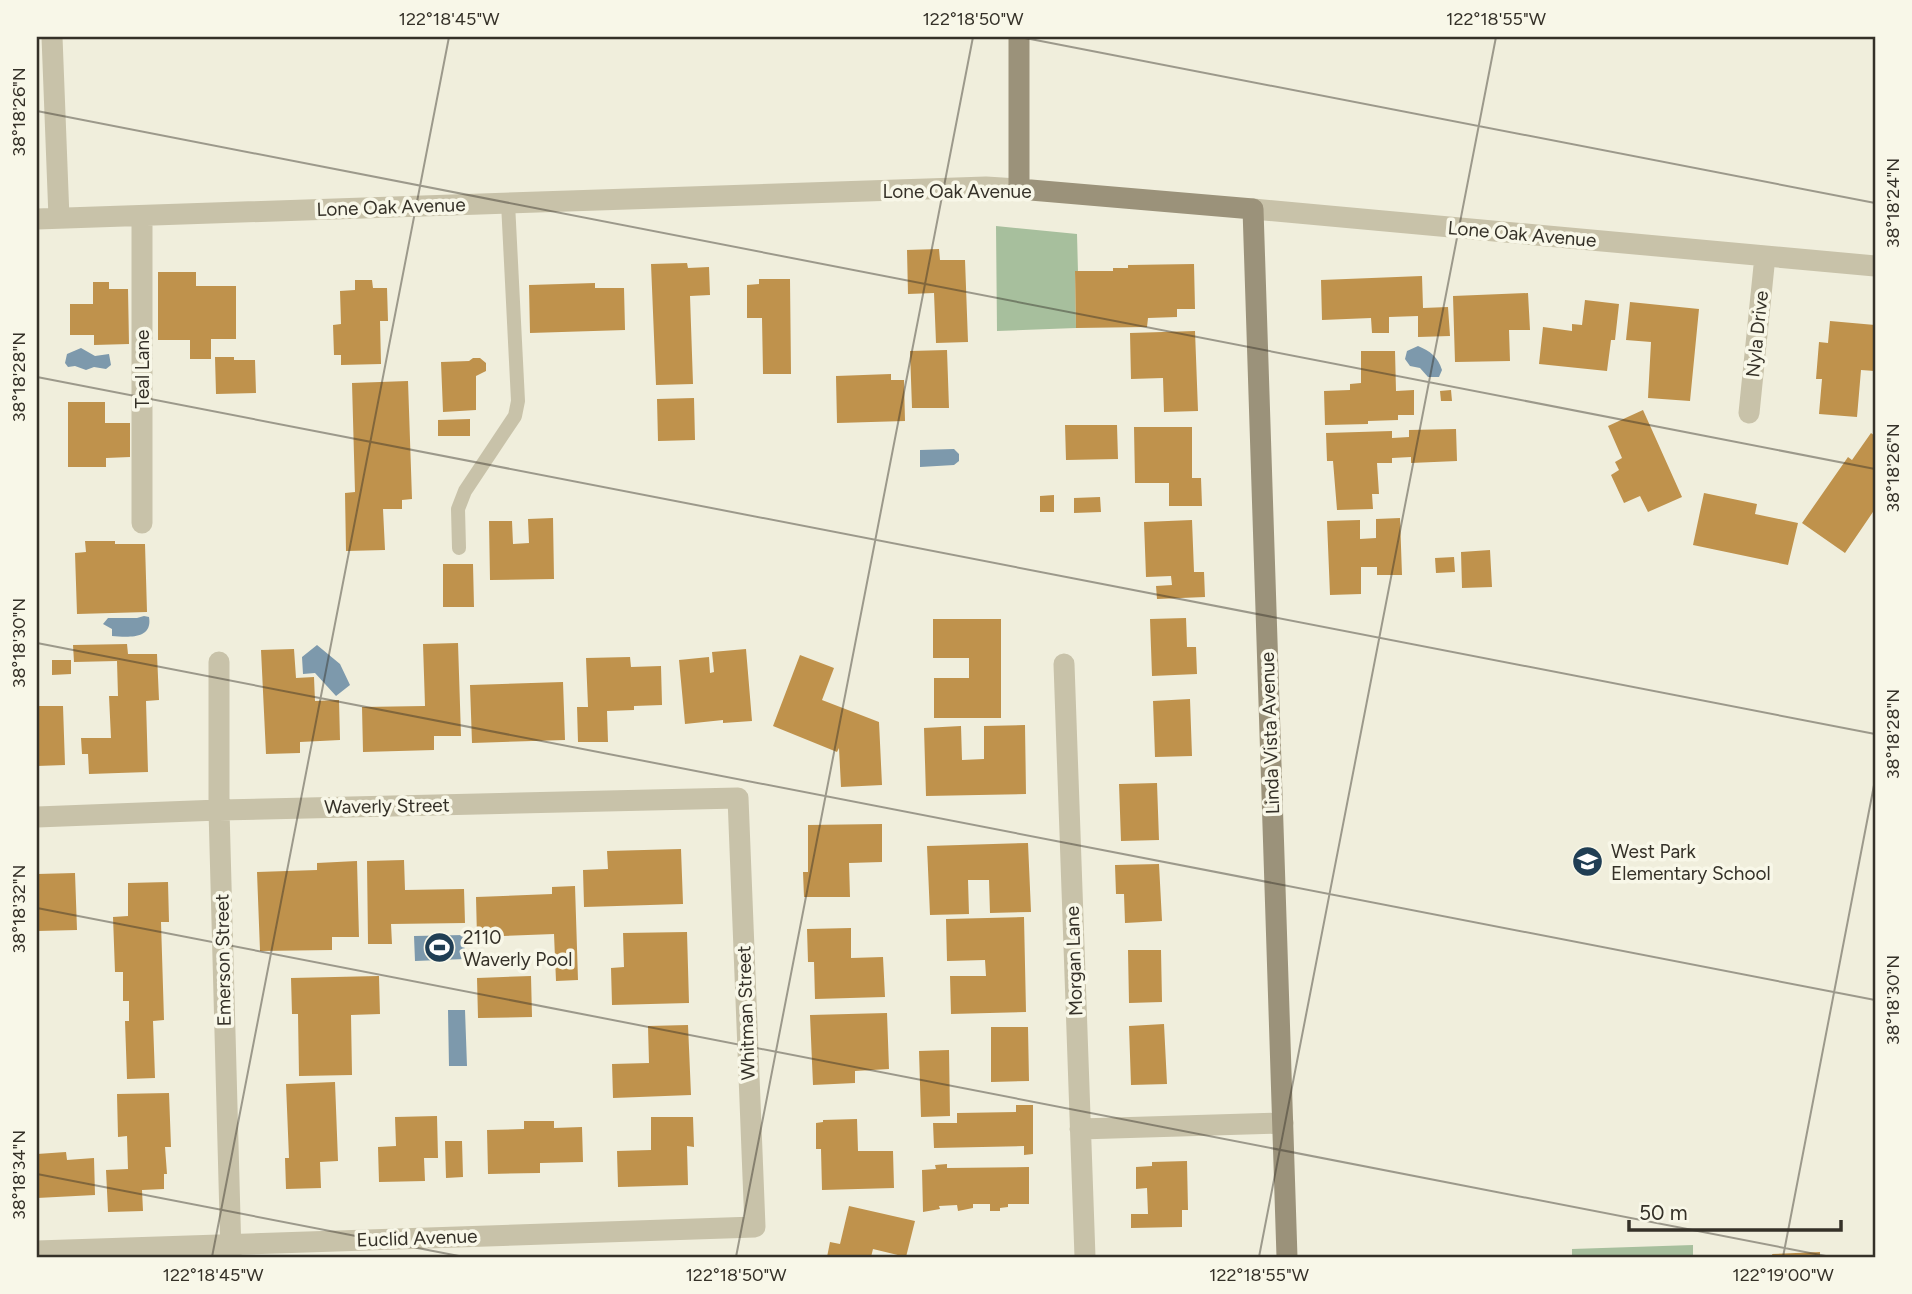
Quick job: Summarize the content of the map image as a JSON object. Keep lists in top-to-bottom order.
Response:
{
  "streets": {
    "street": [
      "Lone Oak Avenue",
      "Nyla Drive",
      "Teal Lane",
      "Linda Vista Avenue",
      "Waverly Street",
      "Emerson Street",
      "Morgan Lane",
      "Whitman Street",
      "Euclid Avenue"
    ]
  },
  "crossings": [
    ["Lone Oak Avenue", "Nyla Drive"],
    ["Lone Oak Avenue", "Teal Lane"],
    ["Lone Oak Avenue", "Linda Vista Avenue"],
    ["Waverly Street", "Emerson Street"],
    ["Waverly Street", "Whitman Street"],
    ["Emerson Street", "Euclid Avenue"],
    ["Whitman Street", "Euclid Avenue"]
  ],
  "places": {
    "school or university": ["West Park Elementary School"],
    "sports": ["2110 Waverly Pool"]
  },
  "scale_bar": "50 m",
  "coordinates": [
    "122°18'45\"W",
    "122°18'50\"W",
    "122°18'55\"W",
    "38°18'26\"N",
    "38°18'24\"N",
    "38°18'28\"N",
    "38°18'30\"N",
    "38°18'32\"N",
    "38°18'34\"N",
    "122°19'00\"W"
  ]
}
